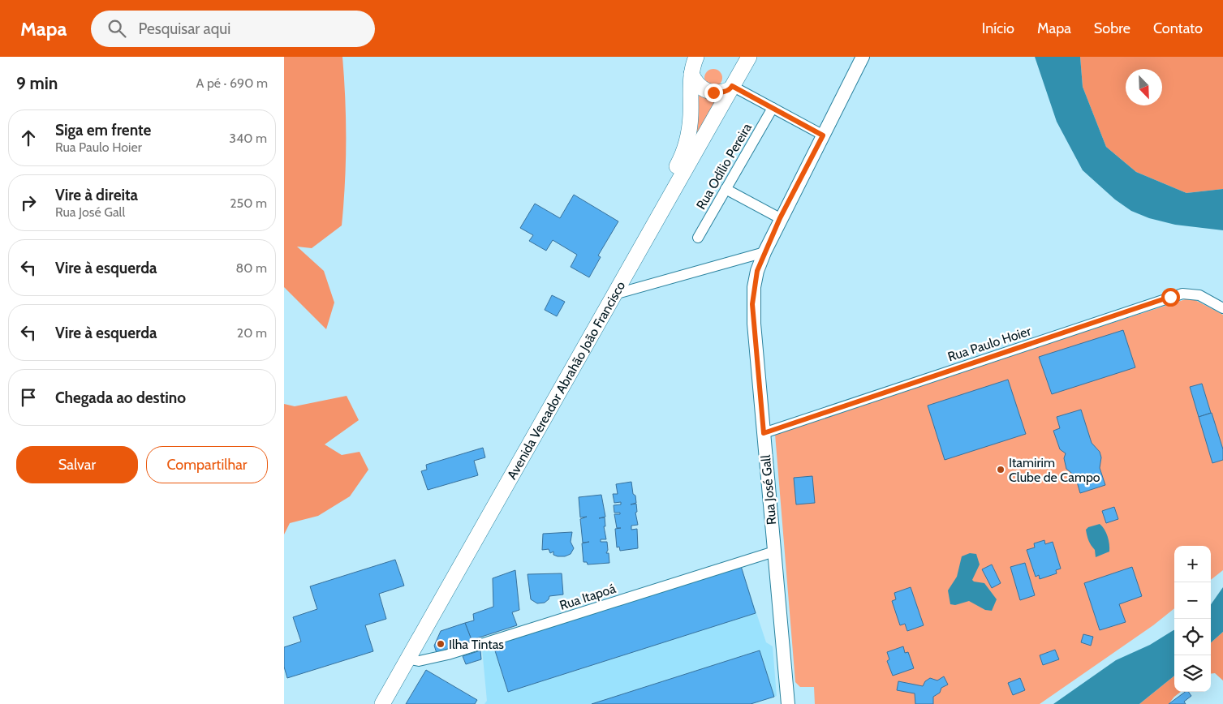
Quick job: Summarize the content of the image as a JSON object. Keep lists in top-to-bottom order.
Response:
{
  "streets": {
    "main road": ["Avenida Vereador Abrahão João Francisco", "Rua José Gall"],
    "street": ["Rua Odílio Pereira", "Rua Paulo Hoier", "Rua Itapoá"]
  },
  "crossings": [
    ["Rua Paulo Hoier", "Rua José Gall"],
    ["Avenida Vereador Abrahão João Francisco", "Rua Itapoá"],
    ["Rua José Gall", "Rua Itapoá"]
  ],
  "places": ["Itamirim Clube de Campo", "Ilha Tintas"],
  "north": "bottom right",
  "page": {
    "header": "Mapa",
    "search": "Pesquisar aqui",
    "nav": [
      "Início",
      "Mapa",
      "Sobre",
      "Contato"
    ],
    "heading": ["9 min", "A pé · 690 m"],
    "list": [
      ["Siga em frente", "Rua Paulo Hoier", "340 m"],
      ["Vire à direita", "Rua José Gall", "250 m"],
      ["Vire à esquerda", "80 m"],
      ["Vire à esquerda", "20 m"],
      "Chegada ao destino"
    ],
    "buttons": ["Salvar", "Compartilhar"],
    "map_buttons": ["+", "−"]
  }
}
